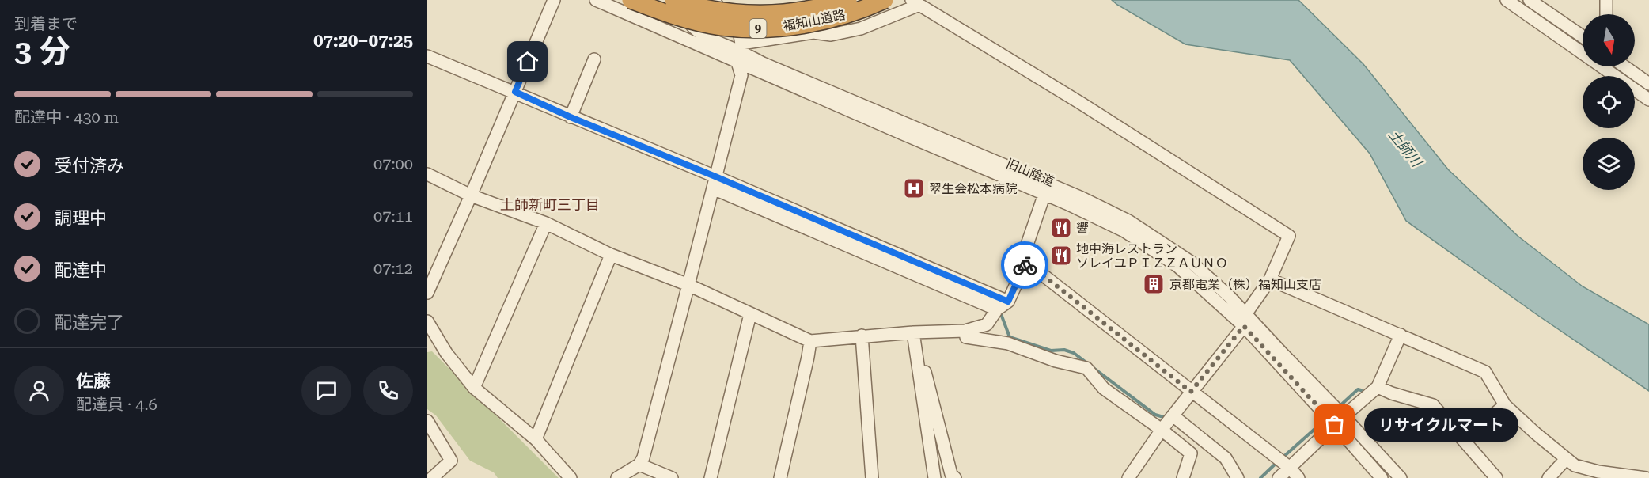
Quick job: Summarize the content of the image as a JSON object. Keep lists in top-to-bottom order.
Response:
{
  "streets": {
    "highway": ["福知山道路", "9"],
    "street": ["旧山陰道"]
  },
  "districts": ["土師新町三丁目"],
  "water": ["土師川"],
  "places": {
    "hospital": ["翠生会松本病院"],
    "restaurant": ["響", "地中海レストラン ソレイユＰＩＺＺＡＵＮＯ"],
    "building": ["京都電業（株）福知山支店"],
    "other": ["リサイクルマート"]
  },
  "north": "bottom",
  "page": {
    "heading": ["3 分", "到着まで", "07:20–07:25"],
    "panel": ["佐藤", "配達員 · 4.6"],
    "bar": "配達中 · 430 m",
    "list": [
      ["受付済み", "07:00"],
      ["調理中", "07:11"],
      ["配達中", "07:12"],
      "配達完了"
    ],
    "bubble": "リサイクルマート"
  }
}
